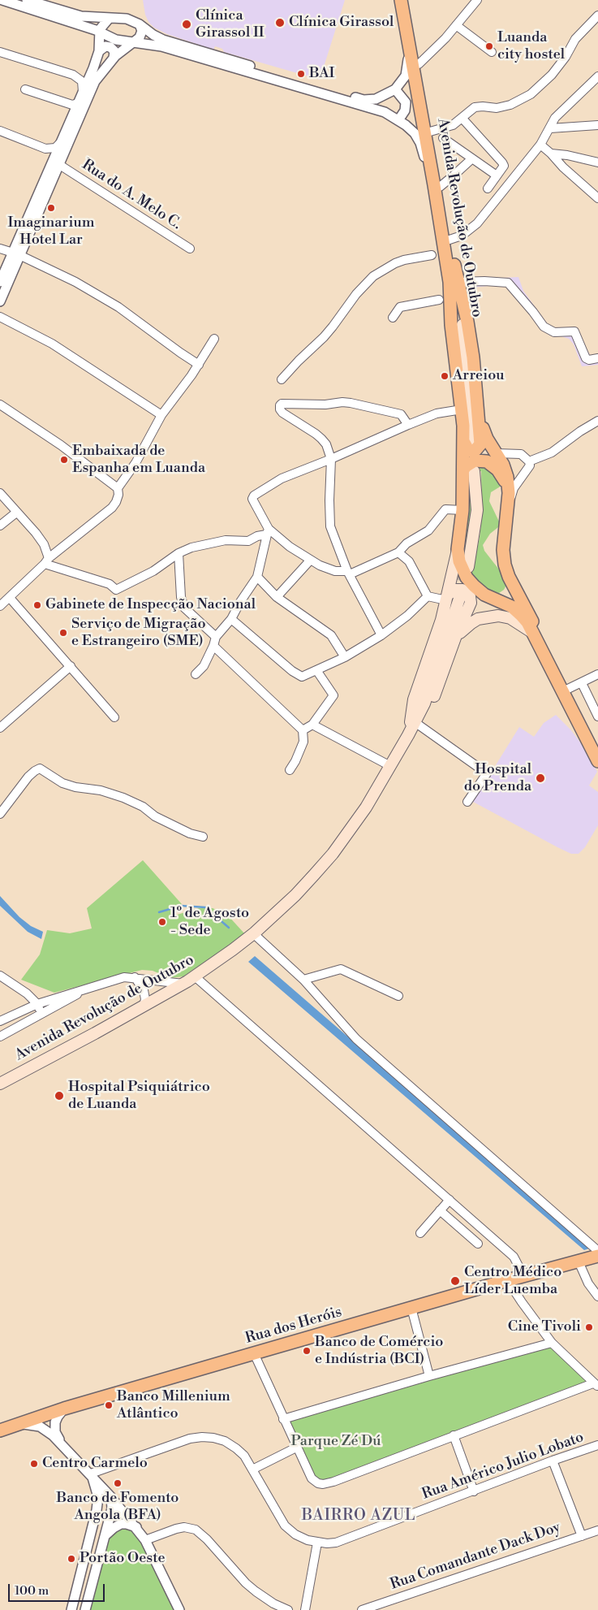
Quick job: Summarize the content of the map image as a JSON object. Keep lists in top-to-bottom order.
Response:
{
  "streets": {
    "main road": ["Avenida Revolução de Outubro", "Rua dos Heróis"],
    "street": ["Rua do A. Melo C.", "Rua Américo Julio Lobato", "Rua Comandante Dack Doy"]
  },
  "districts": ["BAIRRO AZUL"],
  "parks": ["Parque Zé Dú"],
  "places": [
    "Clínica Girassol",
    "Clínica Girassol II",
    "Luanda city hostel",
    "BAI",
    "Imaginarium Hotel Lar",
    "Arreiou",
    "Embaixada de Espanha em Luanda",
    "Gabinete de Inspecção Nacional",
    "Serviço de Migração e Estrangeiro (SME)",
    "Hospital do Prenda",
    "1º de Agosto - Sede",
    "Hospital Psiquiátrico de Luanda",
    "Centro Médico Líder Luemba",
    "Cine Tivoli",
    "Banco de Comércio e Indústria (BCI)",
    "Banco Millenium Atlântico",
    "Centro Carmelo",
    "Banco de Fomento Angola (BFA)",
    "Portão Oeste"
  ],
  "scale_bar": "100 m"
}
